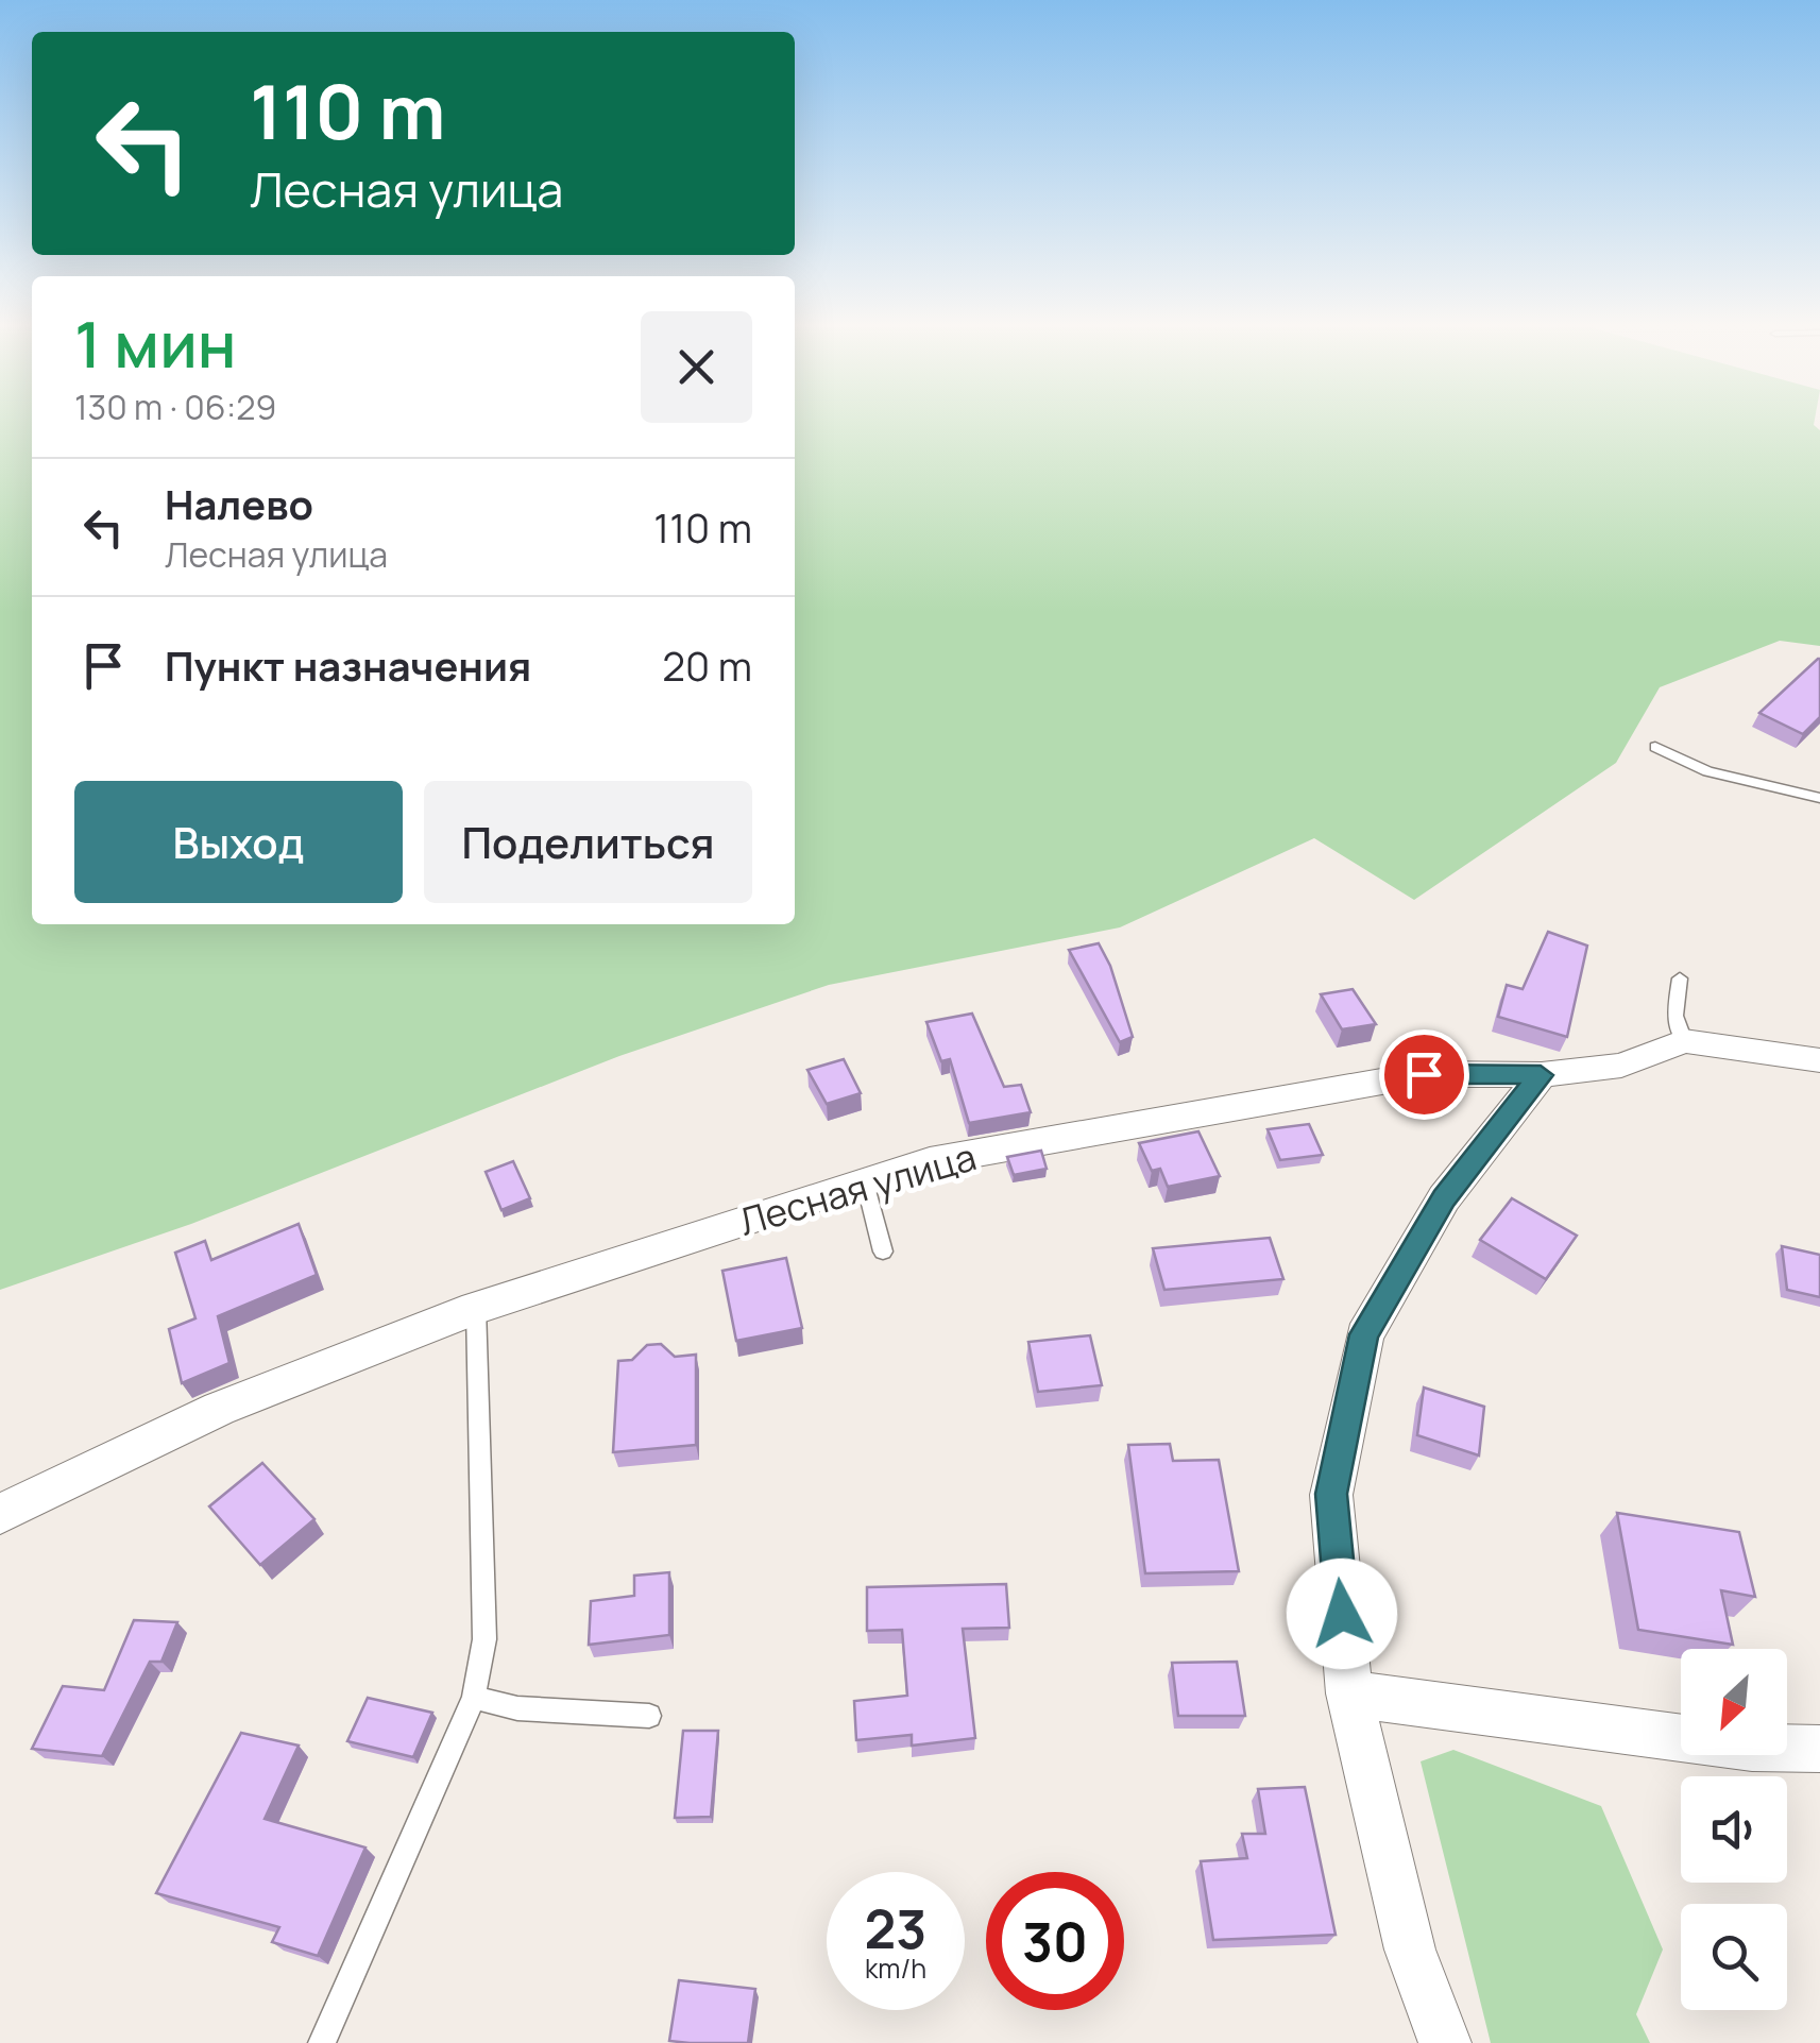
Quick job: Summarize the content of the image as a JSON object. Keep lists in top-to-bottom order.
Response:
{
  "streets": {
    "street": ["Лесная улица"]
  },
  "north": "bottom left",
  "page": {
    "turn": ["110 m", "Лесная улица"],
    "heading": ["1 мин", "130 m · 06:29"],
    "list": [
      {
        "name": "Налево",
        "note": "Лесная улица",
        "value": "110 m"
      },
      {
        "name": "Пункт назначения",
        "value": "20 m"
      }
    ],
    "buttons": ["Выход", "Поделиться"],
    "speed": "23 km/h",
    "limit": "30"
  }
}
